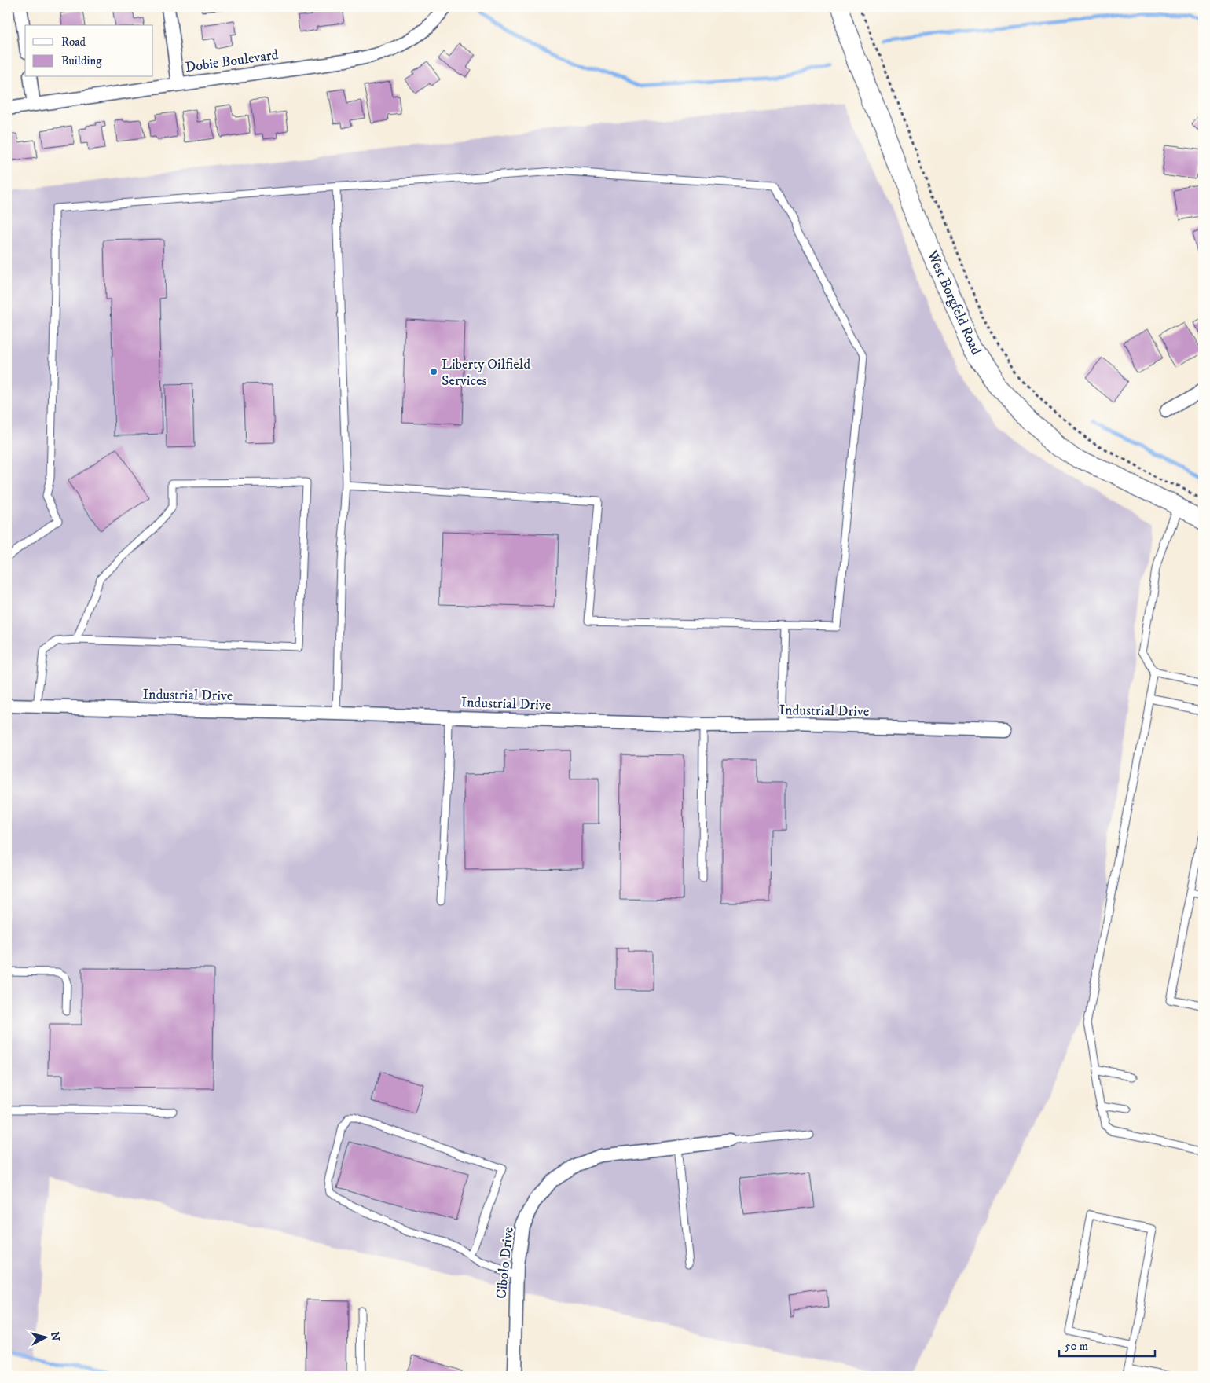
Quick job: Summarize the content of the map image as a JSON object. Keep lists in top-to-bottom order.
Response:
{
  "streets": {
    "street": [
      "Dobie Boulevard",
      "West Borgfeld Road",
      "Industrial Drive",
      "Cibolo Drive"
    ]
  },
  "places": ["Liberty Oilfield Services"],
  "legend": ["Road", "Building"],
  "scale_bar": "50 m",
  "north": "right"
}
